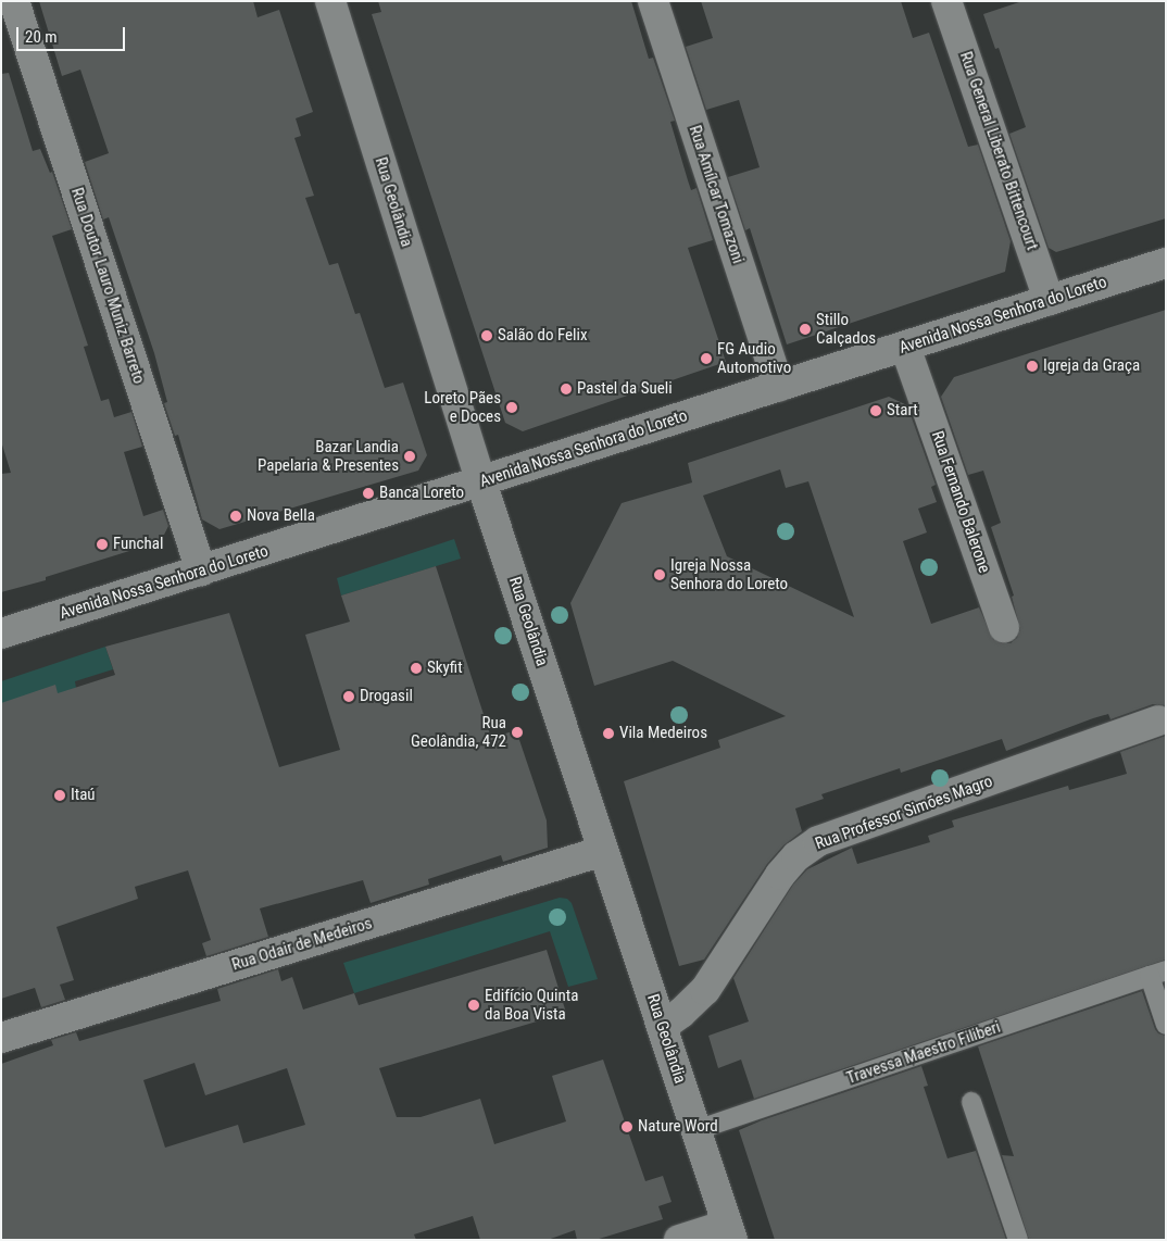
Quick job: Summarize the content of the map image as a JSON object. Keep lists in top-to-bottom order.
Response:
{
  "streets": {
    "street": [
      "Rua General Liberato Bittencourt",
      "Rua Amílcar Tomazoni",
      "Rua Geolândia",
      "Rua Doutor Lauro Muniz Barreto",
      "Avenida Nossa Senhora do Loreto",
      "Rua Fernando Balerone",
      "Rua Professor Simões Magro",
      "Rua Odair de Medeiros"
    ],
    "lane": ["Travessa Maestro Filiberi"]
  },
  "crossings": [
    ["Rua General Liberato Bittencourt", "Avenida Nossa Senhora do Loreto"],
    ["Rua Amílcar Tomazoni", "Avenida Nossa Senhora do Loreto"],
    ["Rua Geolândia", "Avenida Nossa Senhora do Loreto"],
    ["Rua Geolândia", "Rua Professor Simões Magro"],
    ["Rua Geolândia", "Rua Odair de Medeiros"],
    ["Rua Geolândia", "Travessa Maestro Filiberi"],
    ["Rua Doutor Lauro Muniz Barreto", "Avenida Nossa Senhora do Loreto"],
    ["Avenida Nossa Senhora do Loreto", "Rua Fernando Balerone"]
  ],
  "places": [
    "Stillo Calçados",
    "Salão do Felix",
    "FG Audio Automotivo",
    "Igreja da Graça",
    "Pastel da Sueli",
    "Loreto Pães e Doces",
    "Start",
    "Bazar Landia Papelaria & Presentes",
    "Banca Loreto",
    "Nova Bella",
    "Funchal",
    "Igreja Nossa Senhora do Loreto",
    "Skyfit",
    "Drogasil",
    "Rua Geolândia, 472",
    "Vila Medeiros",
    "Itaú",
    "Edifício Quinta da Boa Vista",
    "Nature Word"
  ],
  "scale_bar": "20 m"
}
